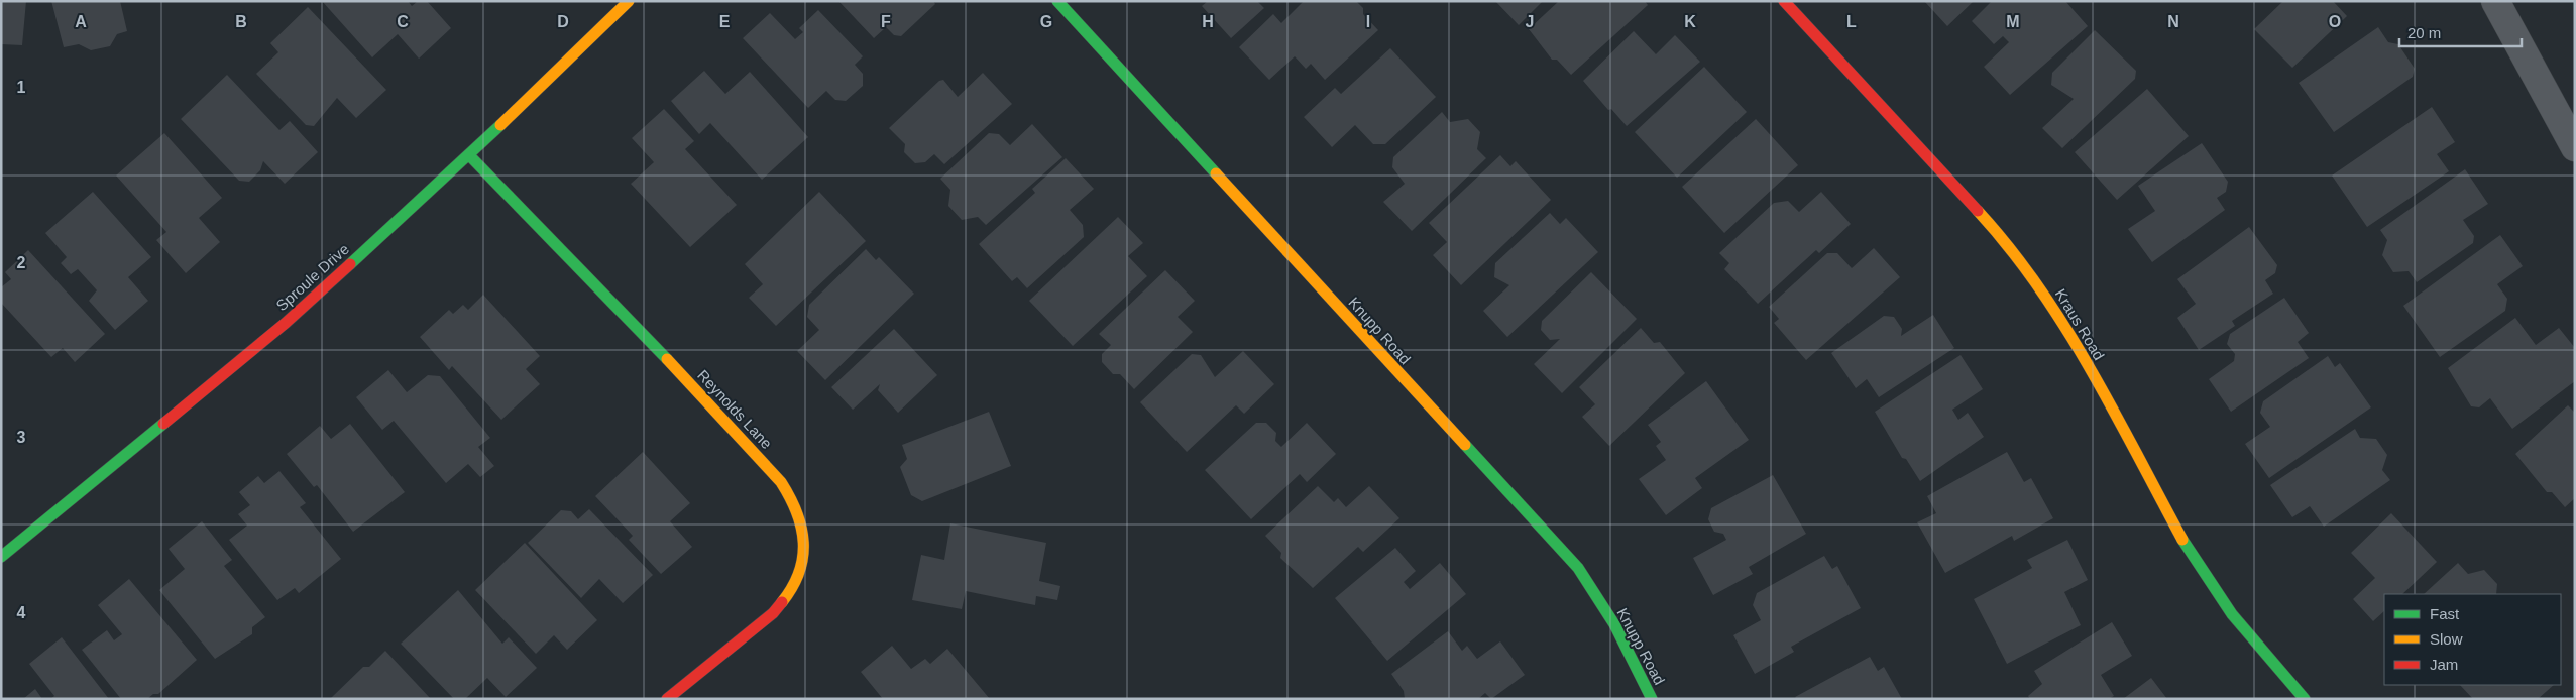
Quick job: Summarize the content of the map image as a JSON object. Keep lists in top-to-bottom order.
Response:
{
  "streets": {
    "street": [
      "Sproule Drive",
      "Kraus Road",
      "Knupp Road",
      "Reynolds Lane"
    ]
  },
  "crossings": [
    ["Sproule Drive", "Reynolds Lane"]
  ],
  "legend": ["Fast", "Slow", "Jam"],
  "scale_bar": "20 m",
  "grid": {
    "columns": [
      "A",
      "B",
      "C",
      "D",
      "E",
      "F",
      "G",
      "H",
      "I",
      "J",
      "K",
      "L",
      "M",
      "N",
      "O"
    ],
    "rows": [
      "1",
      "2",
      "3",
      "4"
    ]
  }
}
